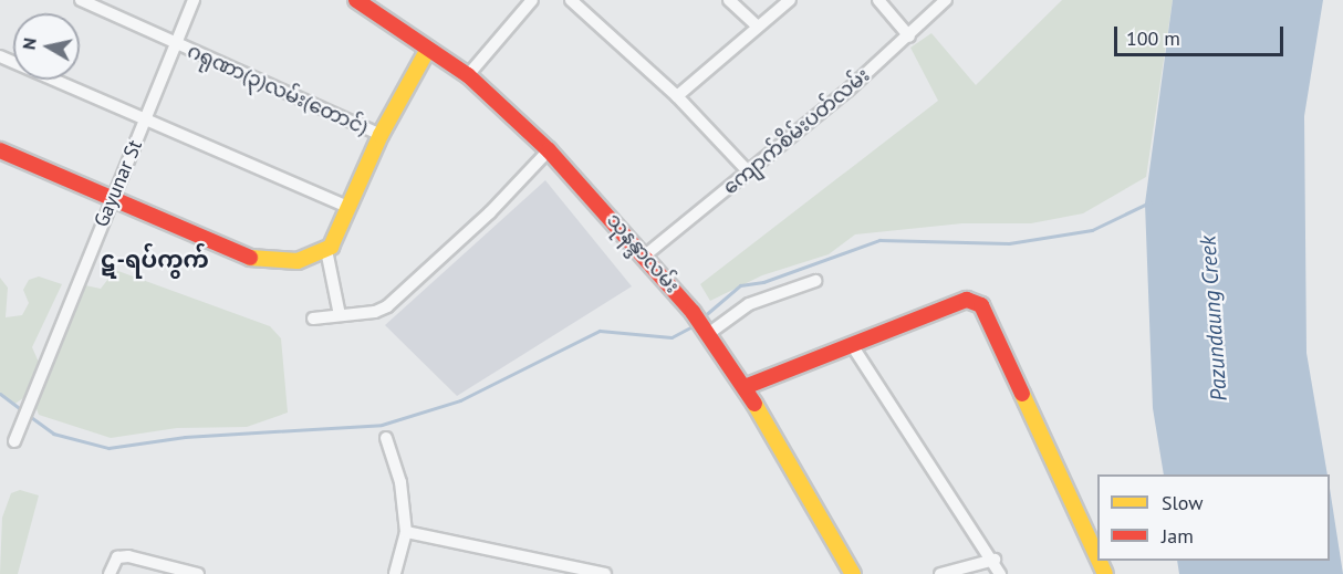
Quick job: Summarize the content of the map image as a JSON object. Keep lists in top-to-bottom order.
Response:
{
  "streets": {
    "street": [
      "ဂရုဏာ(၃)လမ်း(တောင်)",
      "ကျောက်စိမ်းပတ်လမ်း",
      "Gayunar St",
      "သုနန္ဒာလမ်း"
    ]
  },
  "crossings": [
    ["ဂရုဏာ(၃)လမ်း(တောင်)", "Gayunar St"],
    ["ကျောက်စိမ်းပတ်လမ်း", "သုနန္ဒာလမ်း"]
  ],
  "districts": ["ဋ-ရပ်ကွက်"],
  "water": ["Pazundaung Creek"],
  "legend": ["Slow", "Jam"],
  "scale_bar": "100 m",
  "north": "left"
}
